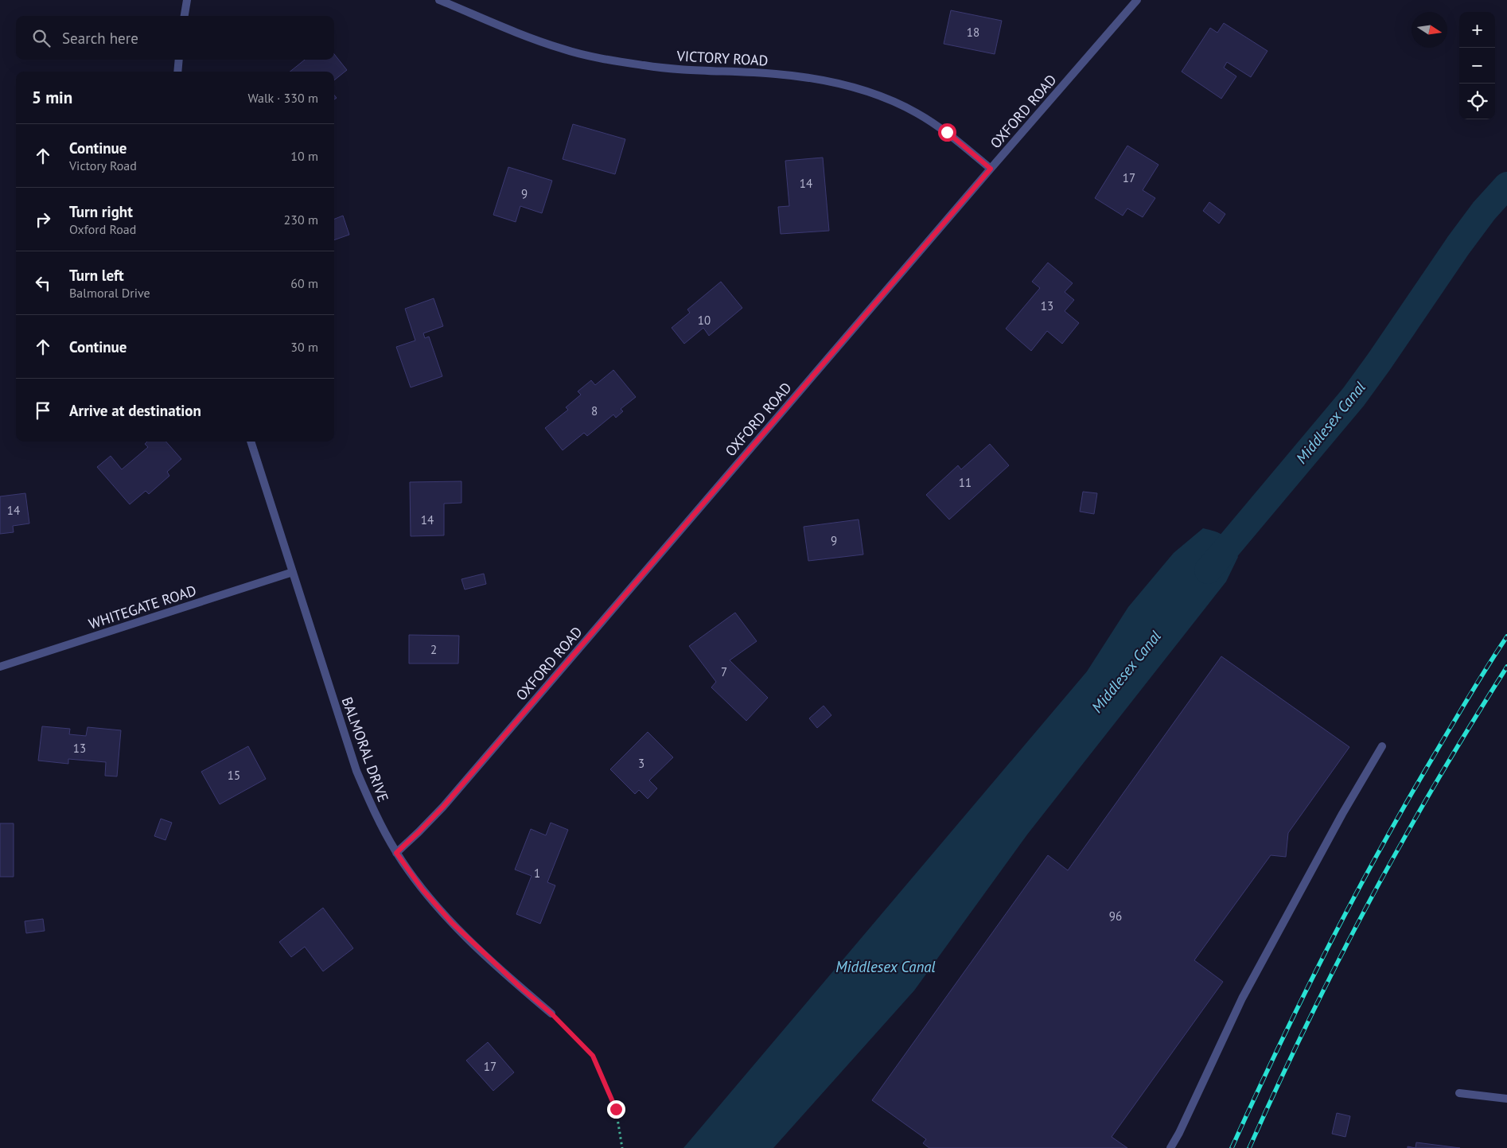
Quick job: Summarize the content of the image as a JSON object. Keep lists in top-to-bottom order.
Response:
{
  "streets": {
    "street": [
      "VICTORY ROAD",
      "OXFORD ROAD",
      "WHITEGATE ROAD",
      "BALMORAL DRIVE"
    ]
  },
  "crossings": [
    ["VICTORY ROAD", "OXFORD ROAD"],
    ["OXFORD ROAD", "BALMORAL DRIVE"],
    ["WHITEGATE ROAD", "BALMORAL DRIVE"]
  ],
  "water": ["Middlesex Canal"],
  "house_numbers": [
    "18",
    "17",
    "14",
    "9",
    "13",
    "10",
    "8",
    "11",
    "14",
    "14",
    "9",
    "2",
    "7",
    "13",
    "3",
    "15",
    "1",
    "96",
    "17"
  ],
  "north": "right",
  "page": {
    "map_buttons": ["+", "−"],
    "search": "Search here",
    "heading": ["5 min", "Walk · 330 m"],
    "list": [
      ["Continue", "Victory Road", "10 m"],
      ["Turn right", "Oxford Road", "230 m"],
      ["Turn left", "Balmoral Drive", "60 m"],
      ["Continue", "30 m"],
      "Arrive at destination"
    ]
  }
}
